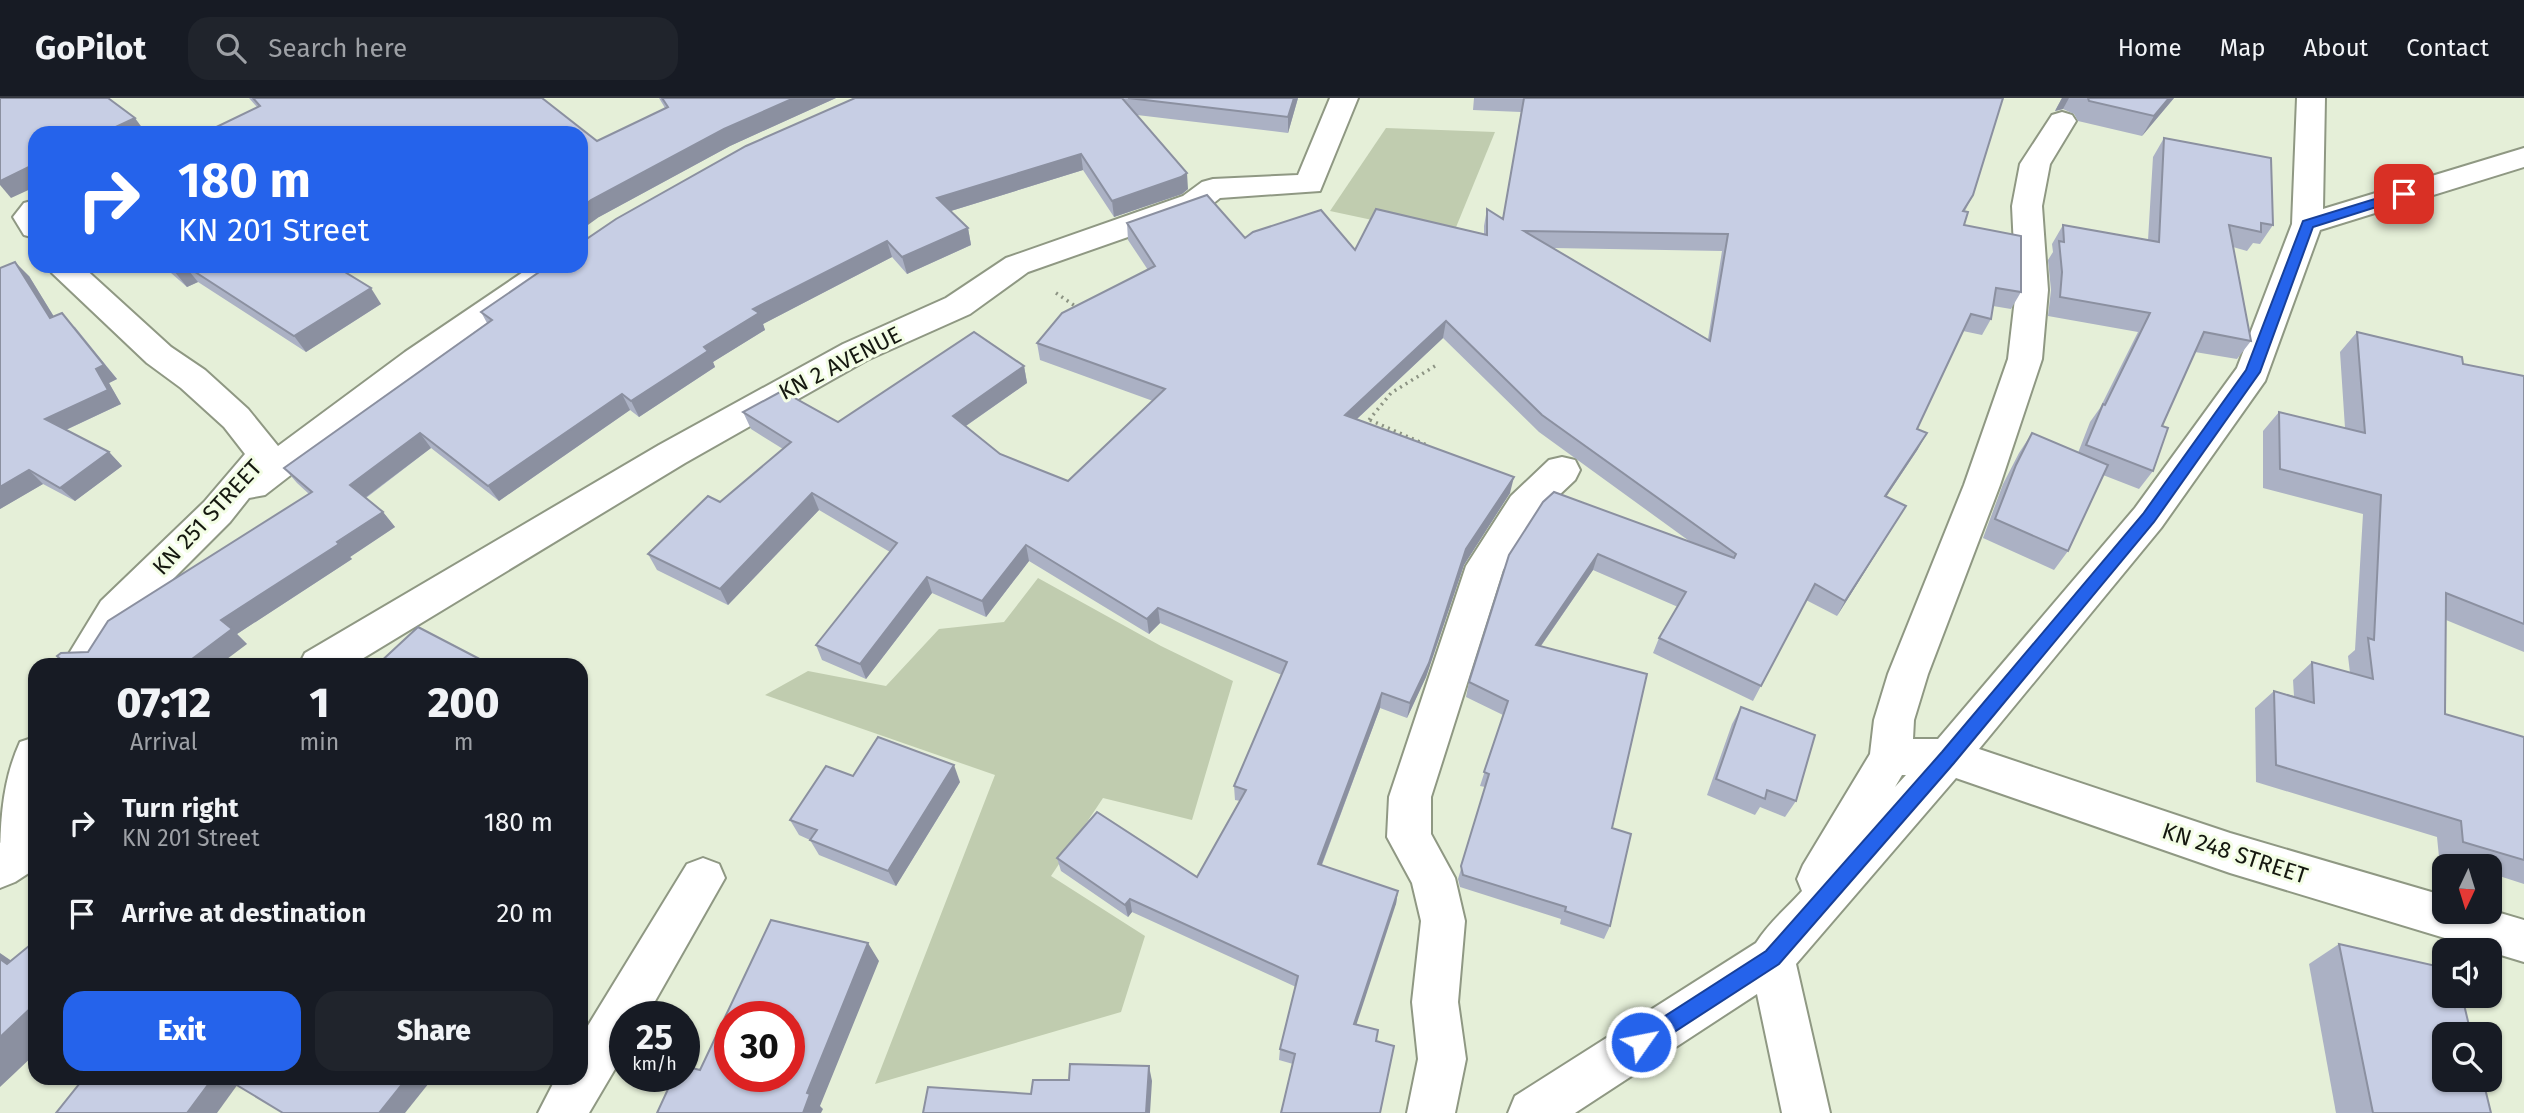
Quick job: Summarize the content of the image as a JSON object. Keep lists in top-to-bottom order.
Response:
{
  "streets": {
    "street": ["KN 2 AVENUE", "KN 251 STREET", "KN 248 STREET"]
  },
  "north": "bottom",
  "page": {
    "header": "GoPilot",
    "search": "Search here",
    "nav": [
      "Home",
      "Map",
      "About",
      "Contact"
    ],
    "turn": ["180 m", "KN 201 Street"],
    "eta": [
      "07:12",
      "Arrival",
      "1",
      "min",
      "200",
      "m"
    ],
    "list": [
      {
        "name": "Turn right",
        "note": "KN 201 Street",
        "value": "180 m"
      },
      {
        "name": "Arrive at destination",
        "value": "20 m"
      }
    ],
    "buttons": ["Exit", "Share"],
    "speed": "25 km/h",
    "limit": "30"
  }
}
